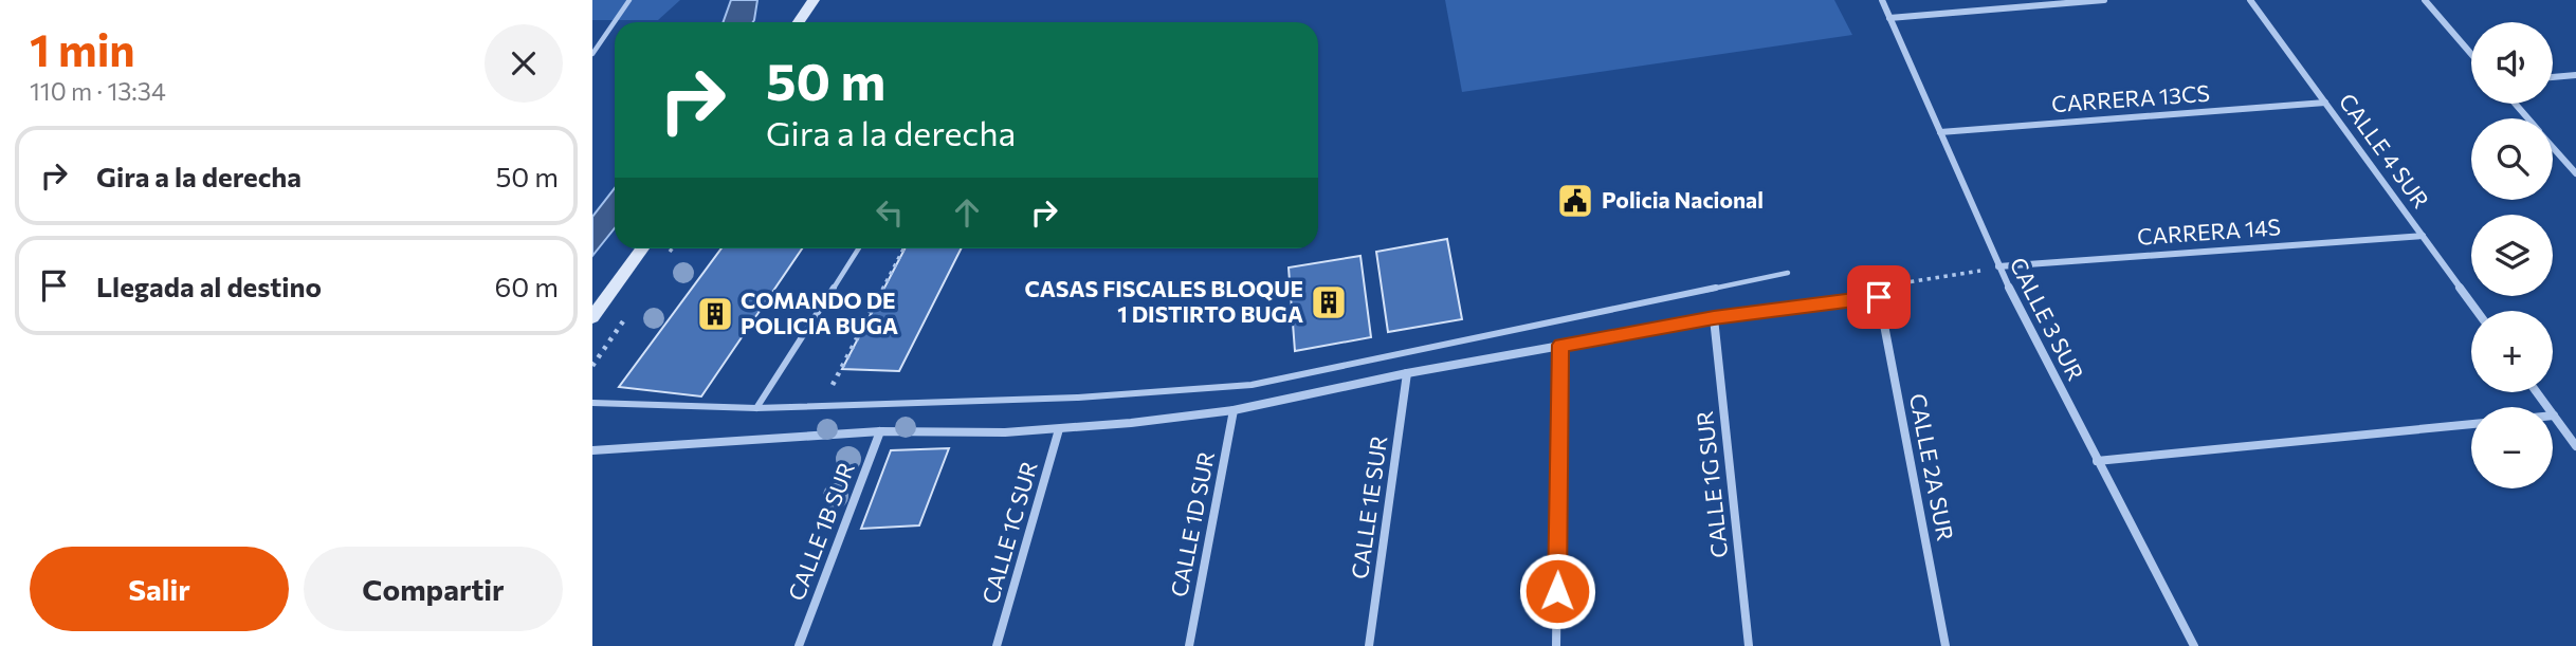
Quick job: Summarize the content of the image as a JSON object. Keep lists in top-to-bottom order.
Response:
{
  "streets": {
    "street": [
      "CARRERA 13CS",
      "CALLE 4 SUR",
      "CARRERA 14S",
      "CALLE 3 SUR",
      "CALLE 2A SUR",
      "CALLE 1G SUR",
      "CALLE 1E SUR",
      "CALLE 1D SUR",
      "CALLE 1B SUR",
      "CALLE 1C SUR"
    ]
  },
  "crossings": [
    ["CARRERA 13CS", "CALLE 4 SUR"],
    ["CARRERA 13CS", "CALLE 3 SUR"],
    ["CALLE 4 SUR", "CARRERA 14S"],
    ["CARRERA 14S", "CALLE 3 SUR"],
    ["CALLE 2A SUR", "CALLE 1G SUR"]
  ],
  "places": {
    "public building": ["Policia Nacional"],
    "building": ["CASAS FISCALES BLOQUE 1 DISTIRTO BUGA", "COMANDO DE POLICIA BUGA"]
  },
  "page": {
    "heading": ["1 min", "110 m · 13:34"],
    "map_buttons": ["+", "−"],
    "turn": ["50 m", "Gira a la derecha"],
    "list": [
      {
        "name": "Gira a la derecha",
        "value": "50 m"
      },
      {
        "name": "Llegada al destino",
        "value": "60 m"
      }
    ],
    "buttons": ["Salir", "Compartir"]
  }
}
